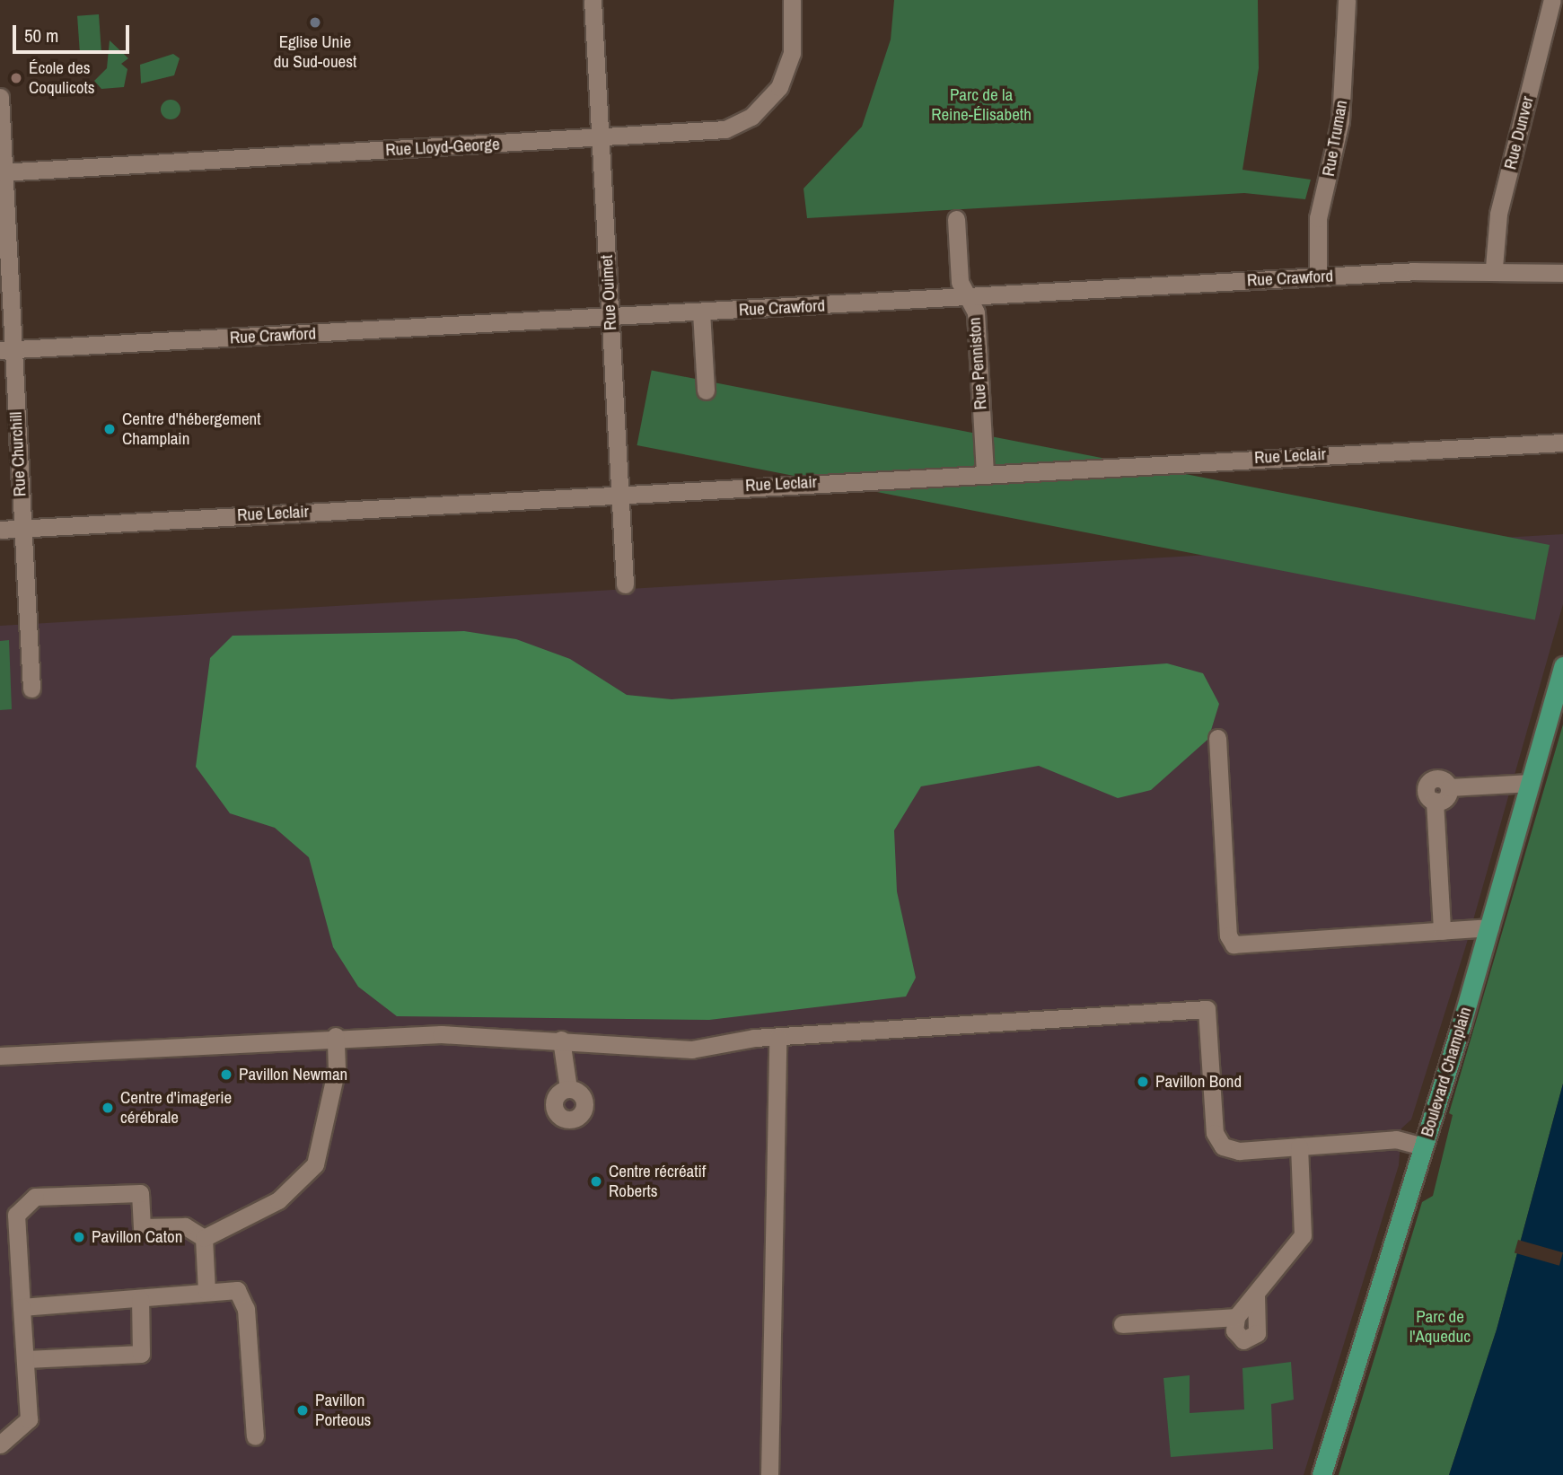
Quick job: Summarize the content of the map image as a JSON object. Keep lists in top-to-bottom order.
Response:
{
  "streets": {
    "main road": ["Boulevard Champlain"],
    "street": [
      "Rue Dunver",
      "Rue Truman",
      "Rue Lloyd-George",
      "Rue Crawford",
      "Rue Ouimet",
      "Rue Penniston",
      "Rue Churchill",
      "Rue Leclair"
    ]
  },
  "crossings": [
    ["Rue Dunver", "Rue Crawford"],
    ["Rue Truman", "Rue Crawford"],
    ["Rue Lloyd-George", "Rue Ouimet"],
    ["Rue Lloyd-George", "Rue Churchill"],
    ["Rue Crawford", "Rue Ouimet"],
    ["Rue Crawford", "Rue Penniston"],
    ["Rue Crawford", "Rue Churchill"],
    ["Rue Ouimet", "Rue Leclair"],
    ["Rue Penniston", "Rue Leclair"],
    ["Rue Churchill", "Rue Leclair"]
  ],
  "parks": ["Parc de la Reine-Élisabeth", "Parc de l'Aqueduc"],
  "places": [
    "Eglise Unie du Sud-ouest",
    "École des Coqulicots",
    "Centre d'hébergement Champlain",
    "Pavillon Newman",
    "Pavillon Bond",
    "Centre d'imagerie cérébrale",
    "Centre récréatif Roberts",
    "Pavillon Caton",
    "Pavillon Porteous"
  ],
  "scale_bar": "50 m"
}
